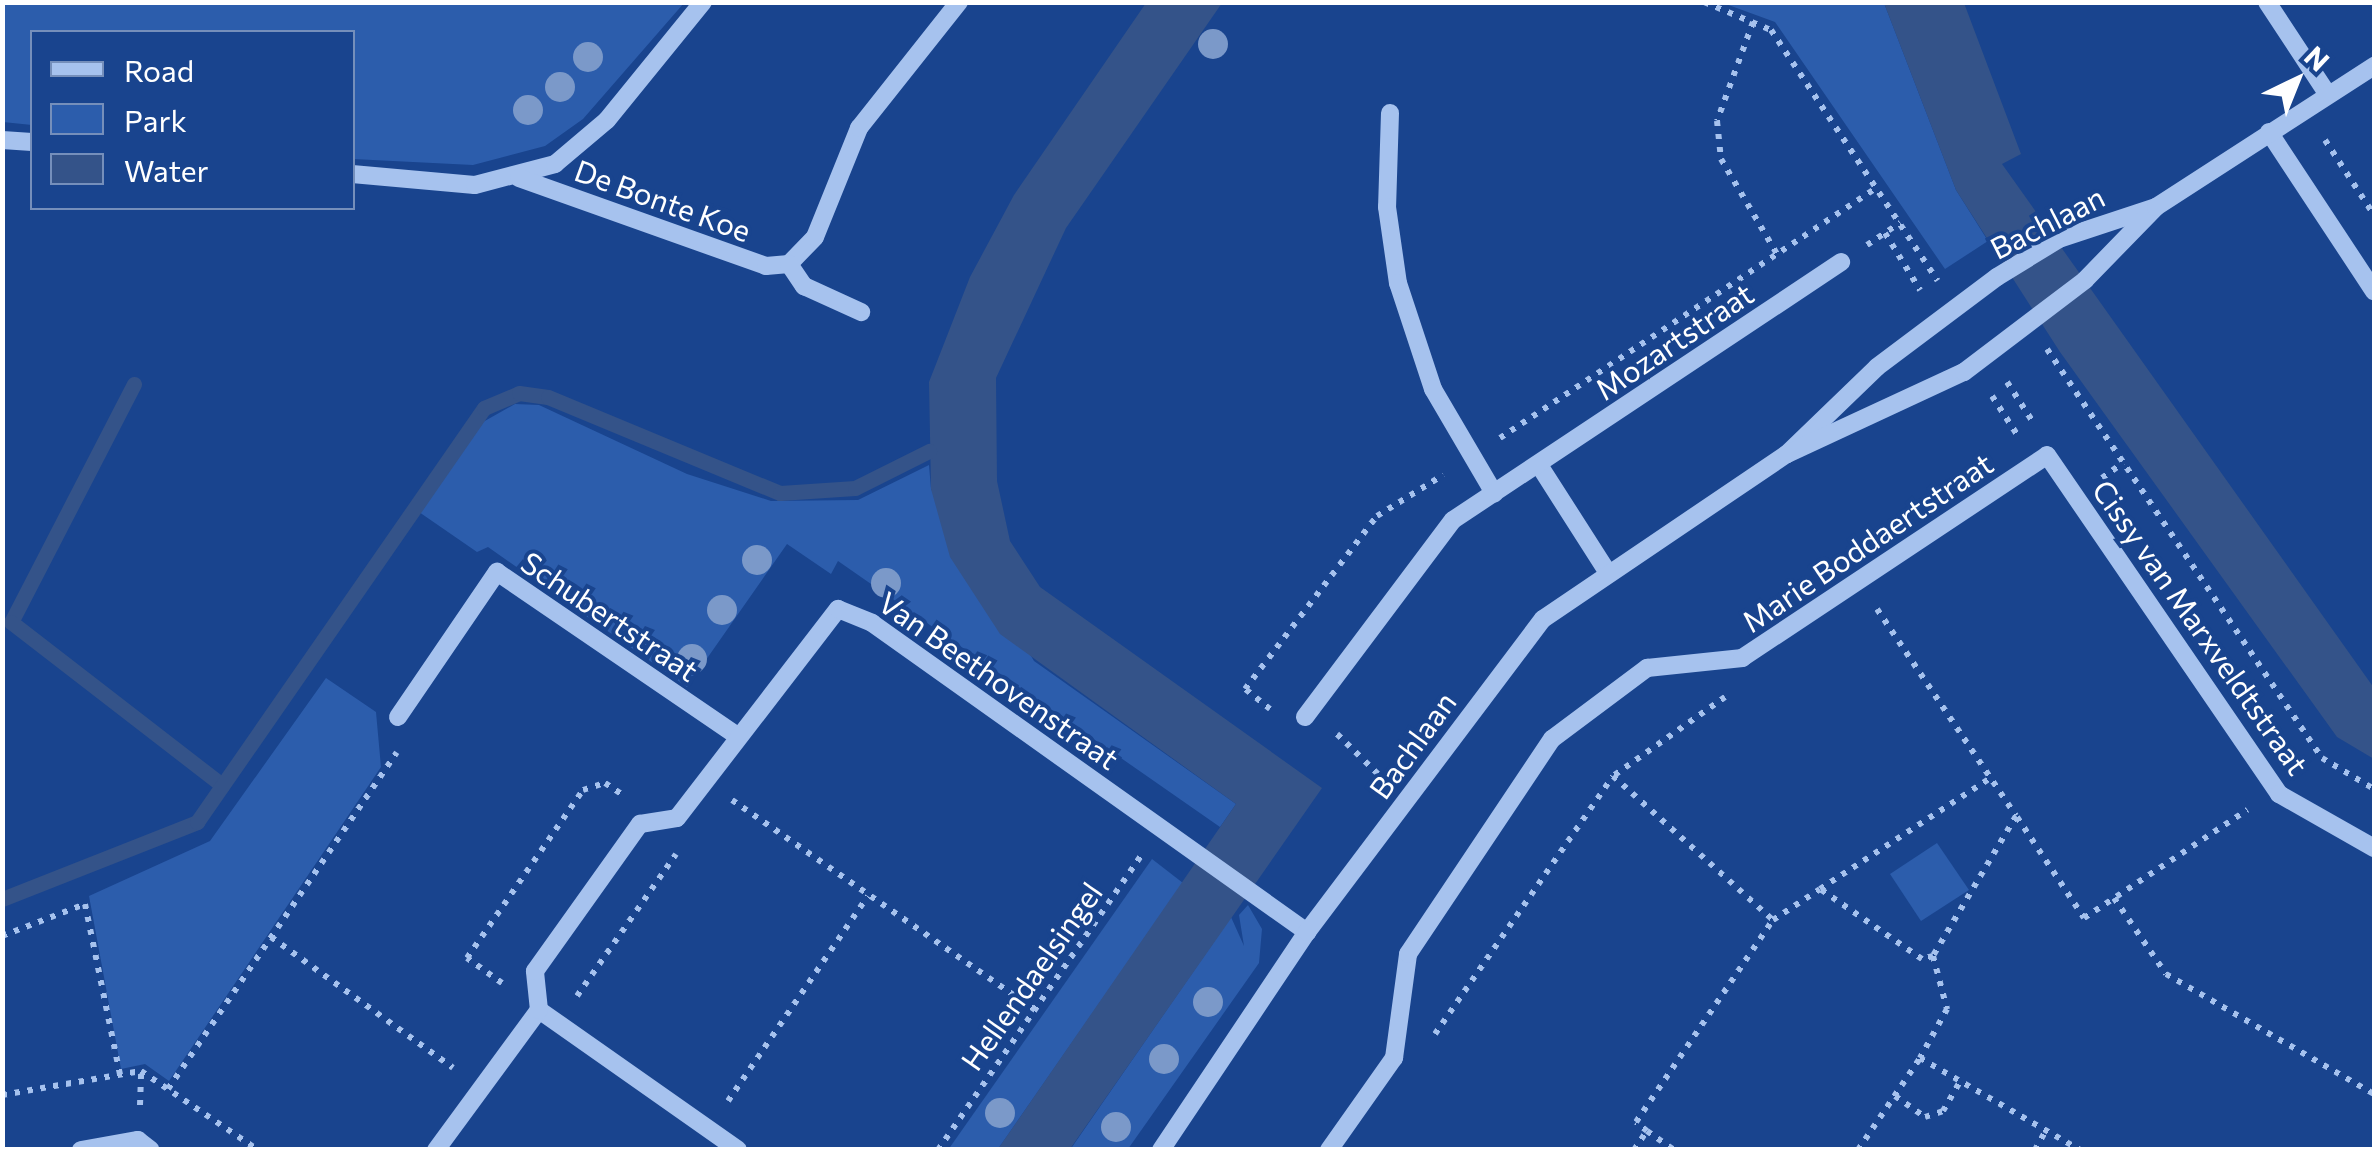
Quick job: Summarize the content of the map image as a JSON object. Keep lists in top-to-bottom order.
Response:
{
  "streets": {
    "street": [
      "De Bonte Koe",
      "Bachlaan",
      "Mozartstraat",
      "Marie Boddaertstraat",
      "Schubertstraat",
      "Cissy van Marxveldtstraat",
      "Van Beethovenstraat"
    ],
    "path": ["Hellendaelsingel"]
  },
  "crossings": [
    ["Bachlaan", "Van Beethovenstraat"],
    ["Marie Boddaertstraat", "Cissy van Marxveldtstraat"],
    ["Schubertstraat", "Van Beethovenstraat"],
    ["Van Beethovenstraat", "Hellendaelsingel"]
  ],
  "legend": ["Road", "Park", "Water"],
  "north": "top right"
}
